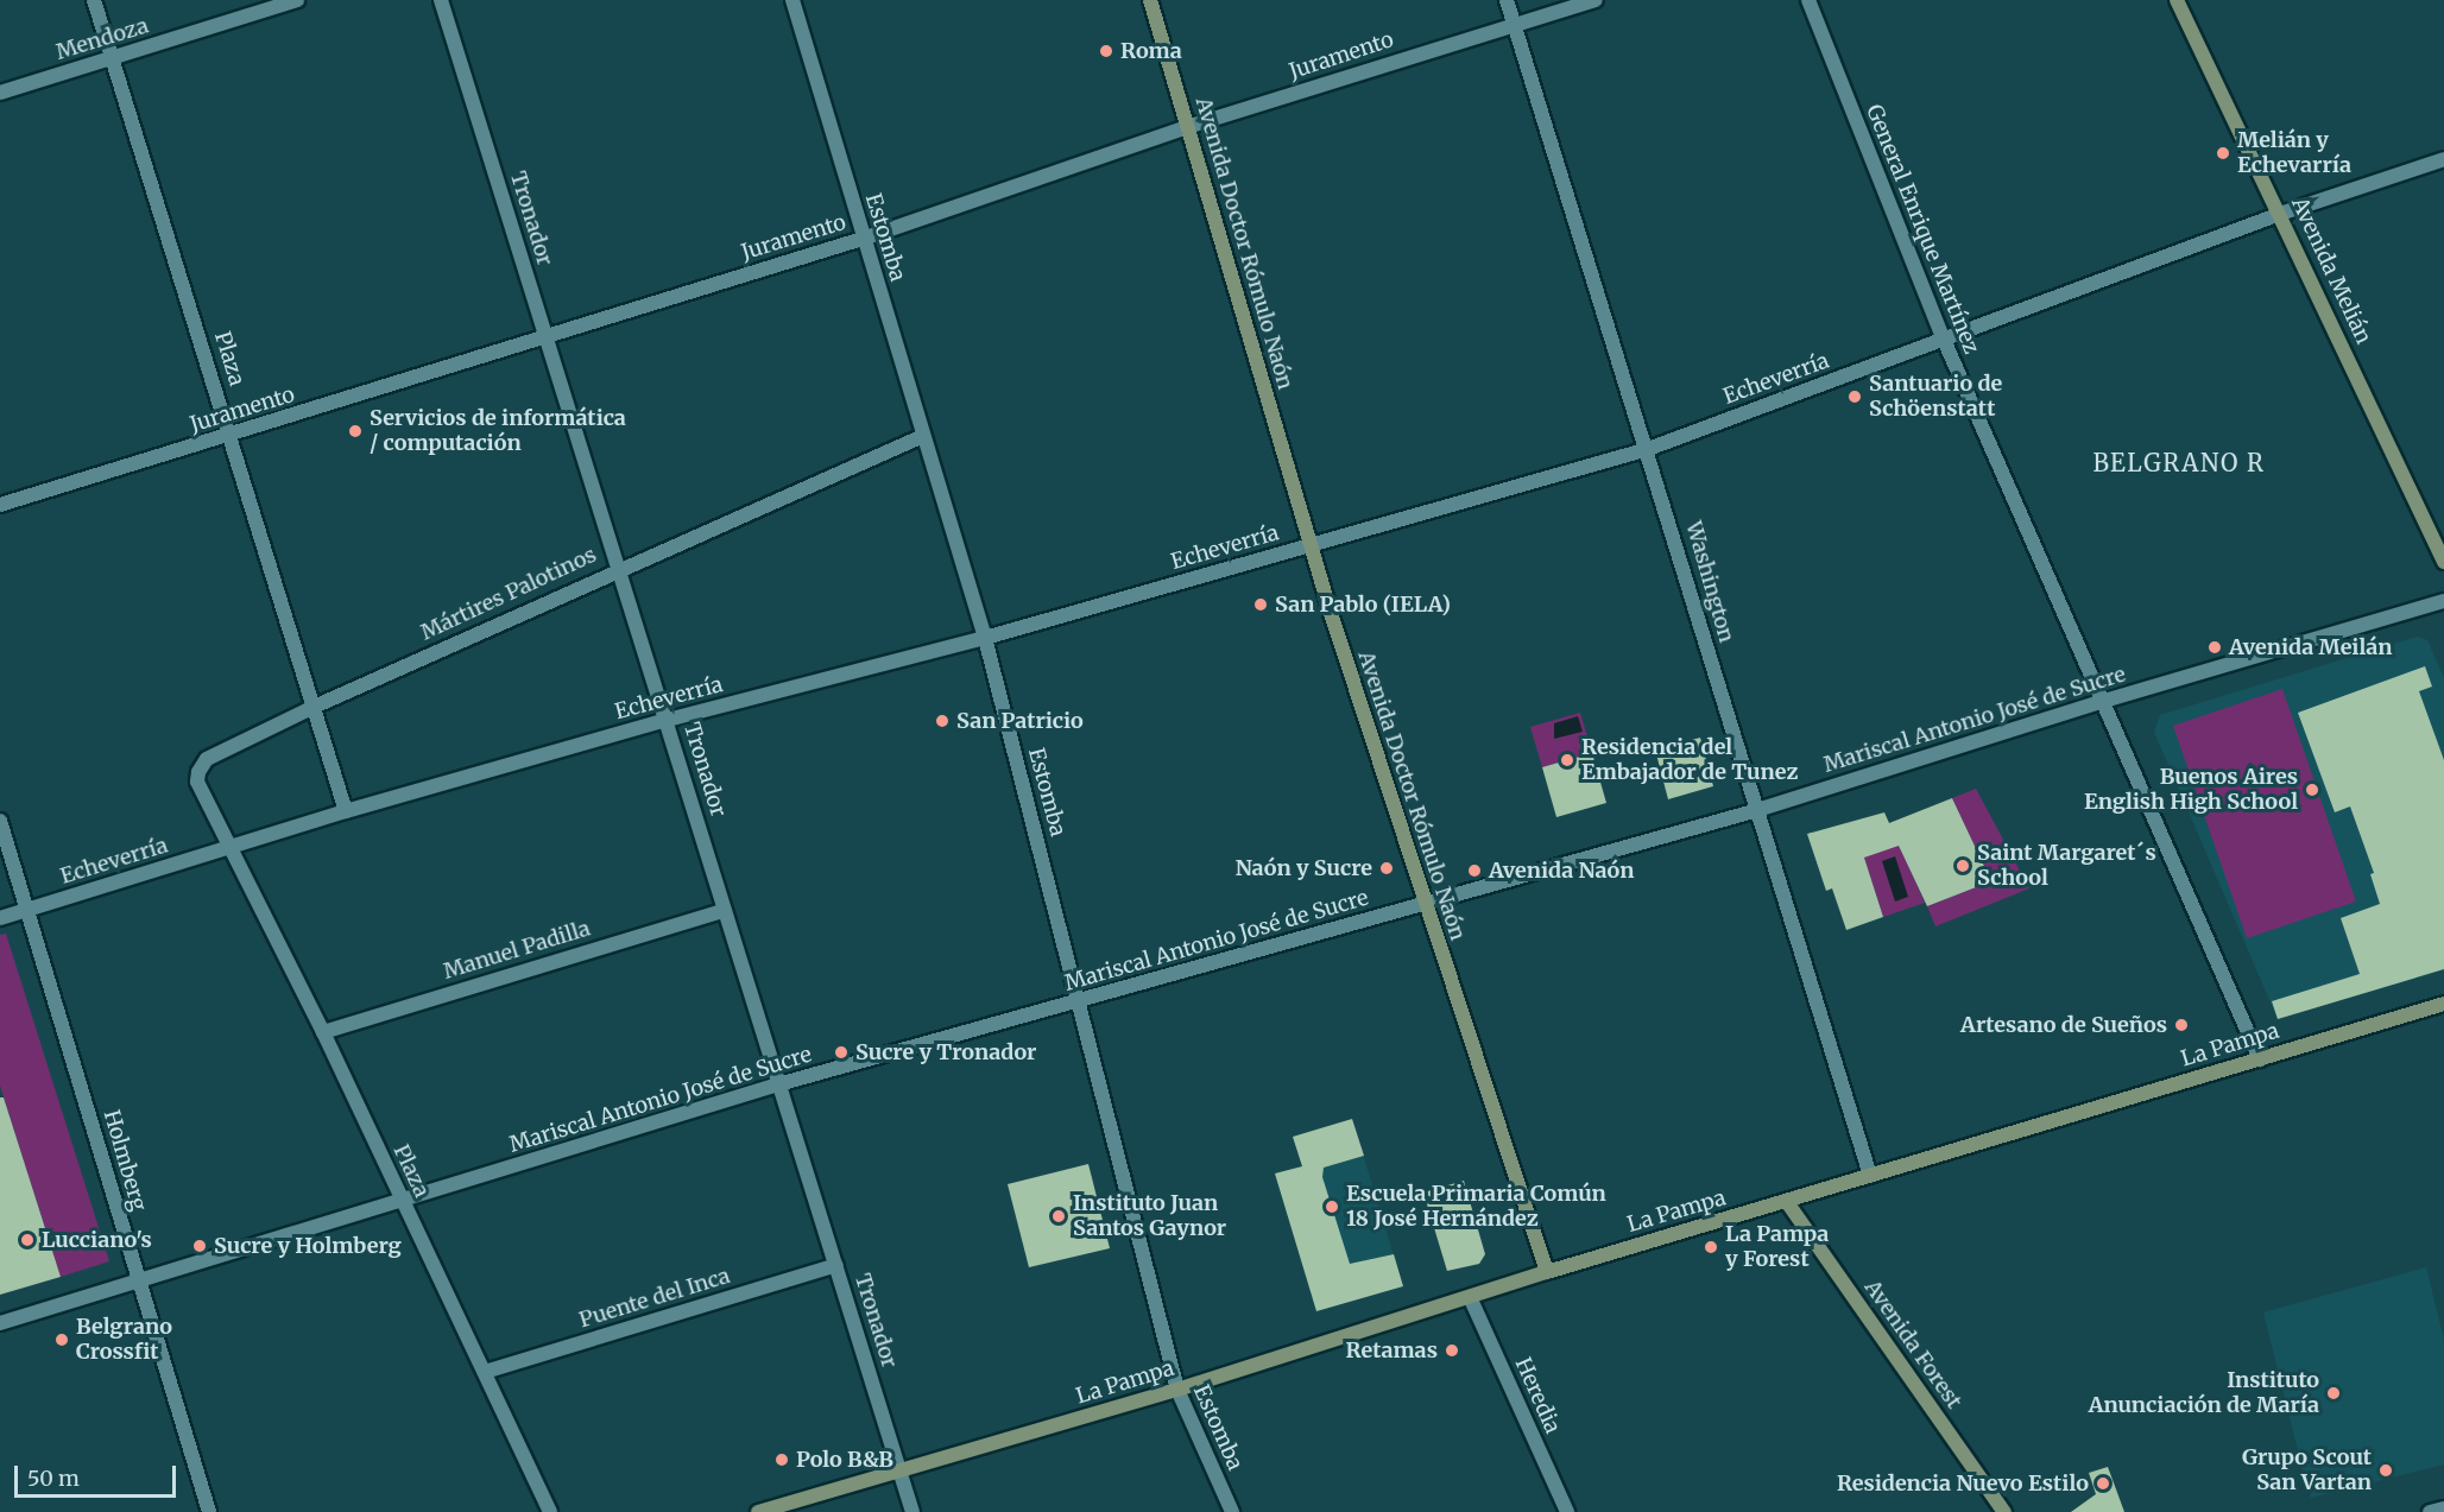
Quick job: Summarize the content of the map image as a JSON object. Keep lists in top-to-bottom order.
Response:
{
  "streets": {
    "street": [
      "Mendoza",
      "Juramento",
      "Tronador",
      "General Enrique Martínez",
      "Estomba",
      "Avenida Doctor Rómulo Naón",
      "Avenida Melián",
      "Plaza",
      "Echeverría",
      "Washington",
      "Mártires Palotinos",
      "Mariscal Antonio José de Sucre",
      "Manuel Padilla",
      "La Pampa",
      "Holmberg",
      "Puente del Inca",
      "Avenida Forest",
      "Heredia"
    ]
  },
  "crossings": [
    ["Mendoza", "Plaza"],
    ["Juramento", "Tronador"],
    ["Juramento", "Estomba"],
    ["Juramento", "Avenida Doctor Rómulo Naón"],
    ["Juramento", "Plaza"],
    ["Juramento", "Washington"],
    ["Tronador", "Echeverría"],
    ["Tronador", "Mártires Palotinos"],
    ["Tronador", "Mariscal Antonio José de Sucre"],
    ["Tronador", "Manuel Padilla"],
    ["Tronador", "La Pampa"],
    ["Tronador", "Puente del Inca"],
    ["General Enrique Martínez", "Echeverría"],
    ["General Enrique Martínez", "Mariscal Antonio José de Sucre"],
    ["General Enrique Martínez", "La Pampa"],
    ["Estomba", "Echeverría"],
    ["Estomba", "Mártires Palotinos"],
    ["Estomba", "Mariscal Antonio José de Sucre"],
    ["Estomba", "La Pampa"],
    ["Avenida Doctor Rómulo Naón", "Echeverría"],
    ["Avenida Doctor Rómulo Naón", "Mariscal Antonio José de Sucre"],
    ["Avenida Doctor Rómulo Naón", "La Pampa"],
    ["Avenida Melián", "Echeverría"],
    ["Plaza", "Echeverría"],
    ["Plaza", "Mártires Palotinos"],
    ["Plaza", "Mariscal Antonio José de Sucre"],
    ["Plaza", "Manuel Padilla"],
    ["Plaza", "Puente del Inca"],
    ["Echeverría", "Washington"],
    ["Echeverría", "Mártires Palotinos"],
    ["Echeverría", "Holmberg"],
    ["Washington", "Mariscal Antonio José de Sucre"],
    ["Washington", "La Pampa"],
    ["Mariscal Antonio José de Sucre", "Holmberg"],
    ["La Pampa", "Avenida Forest"],
    ["La Pampa", "Heredia"]
  ],
  "districts": ["BELGRANO R"],
  "places": [
    "Roma",
    "Melián y Echevarría",
    "Santuario de Schöenstatt",
    "Servicios de informática / computación",
    "San Pablo (IELA)",
    "Avenida Meilán",
    "San Patricio",
    "Residencia del Embajador de Tunez",
    "Buenos Aires English High School",
    "Saint Margaret´s School",
    "Naón y Sucre",
    "Avenida Naón",
    "Artesano de Sueños",
    "Sucre y Tronador",
    "Escuela Primaria Común 18 José Hernández",
    "Instituto Juan Santos Gaynor",
    "Lucciano's",
    "Sucre y Holmberg",
    "La Pampa y Forest",
    "Belgrano Crossfit",
    "Retamas",
    "Instituto Anunciación de María",
    "Polo B&B",
    "Grupo Scout San Vartan",
    "Residencia Nuevo Estilo"
  ],
  "scale_bar": "50 m"
}
